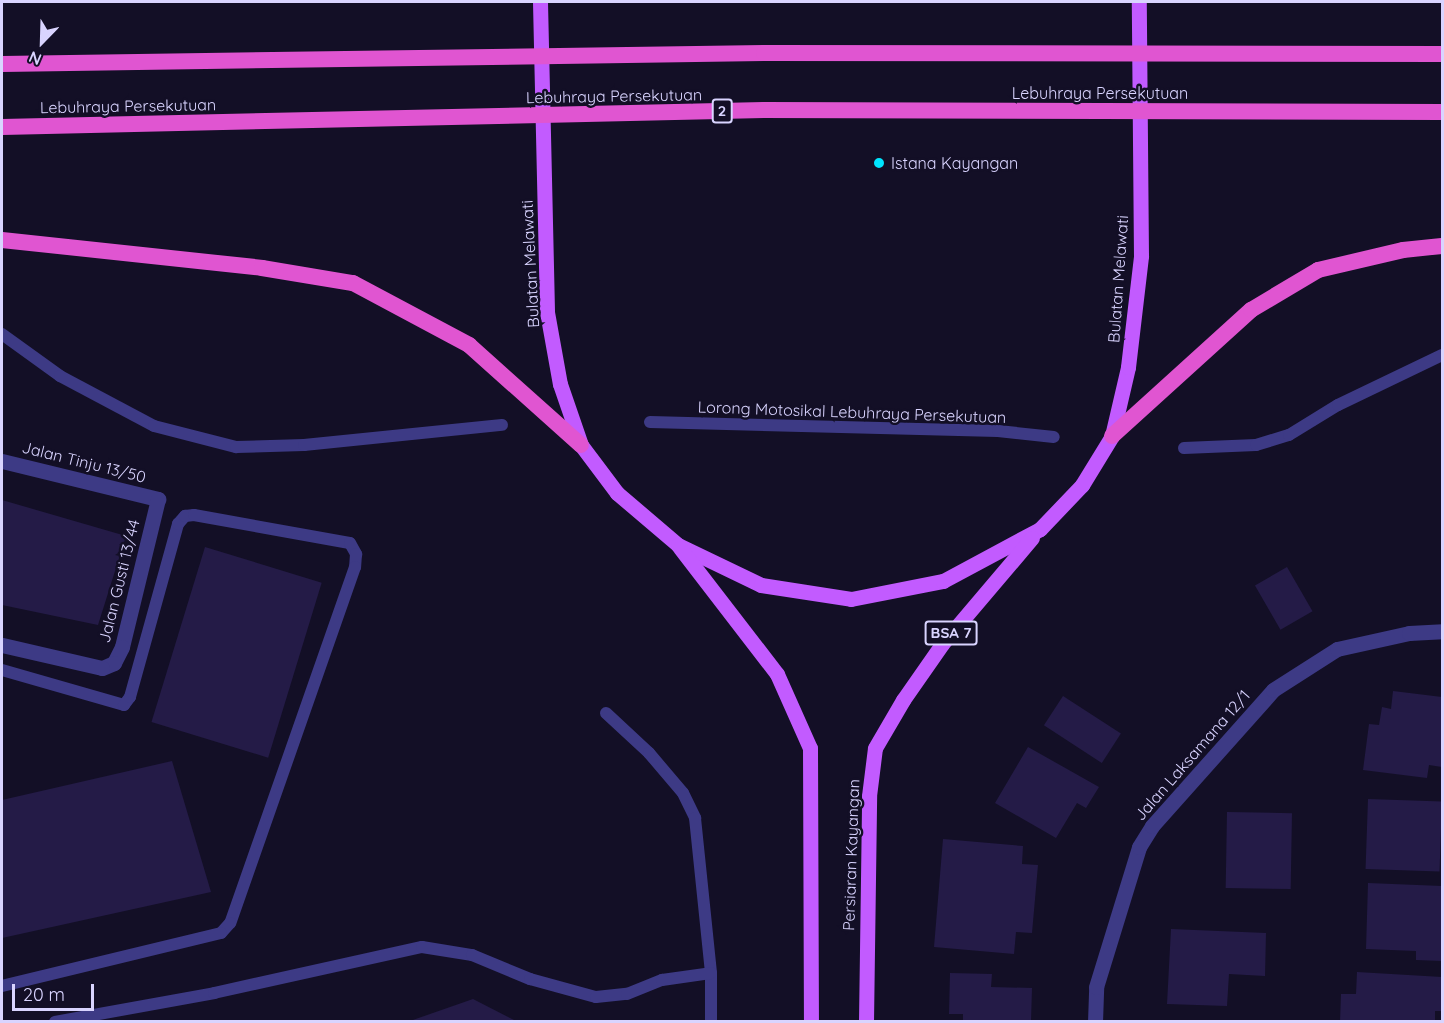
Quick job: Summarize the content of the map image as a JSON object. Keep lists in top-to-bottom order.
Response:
{
  "streets": {
    "highway": ["Lebuhraya Persekutuan", "2"],
    "main road": ["Bulatan Melawati", "BSA 7", "Persiaran Kayangan"],
    "street": ["Jalan Tinju 13/50", "Jalan Gusti 13/44", "Jalan Laksamana 12/1"],
    "lane": ["Lorong Motosikal Lebuhraya Persekutuan"]
  },
  "crossings": [
    ["Bulatan Melawati", "Persiaran Kayangan"],
    ["Jalan Tinju 13/50", "Jalan Gusti 13/44"]
  ],
  "places": ["Istana Kayangan"],
  "scale_bar": "20 m",
  "north": "bottom left"
}
